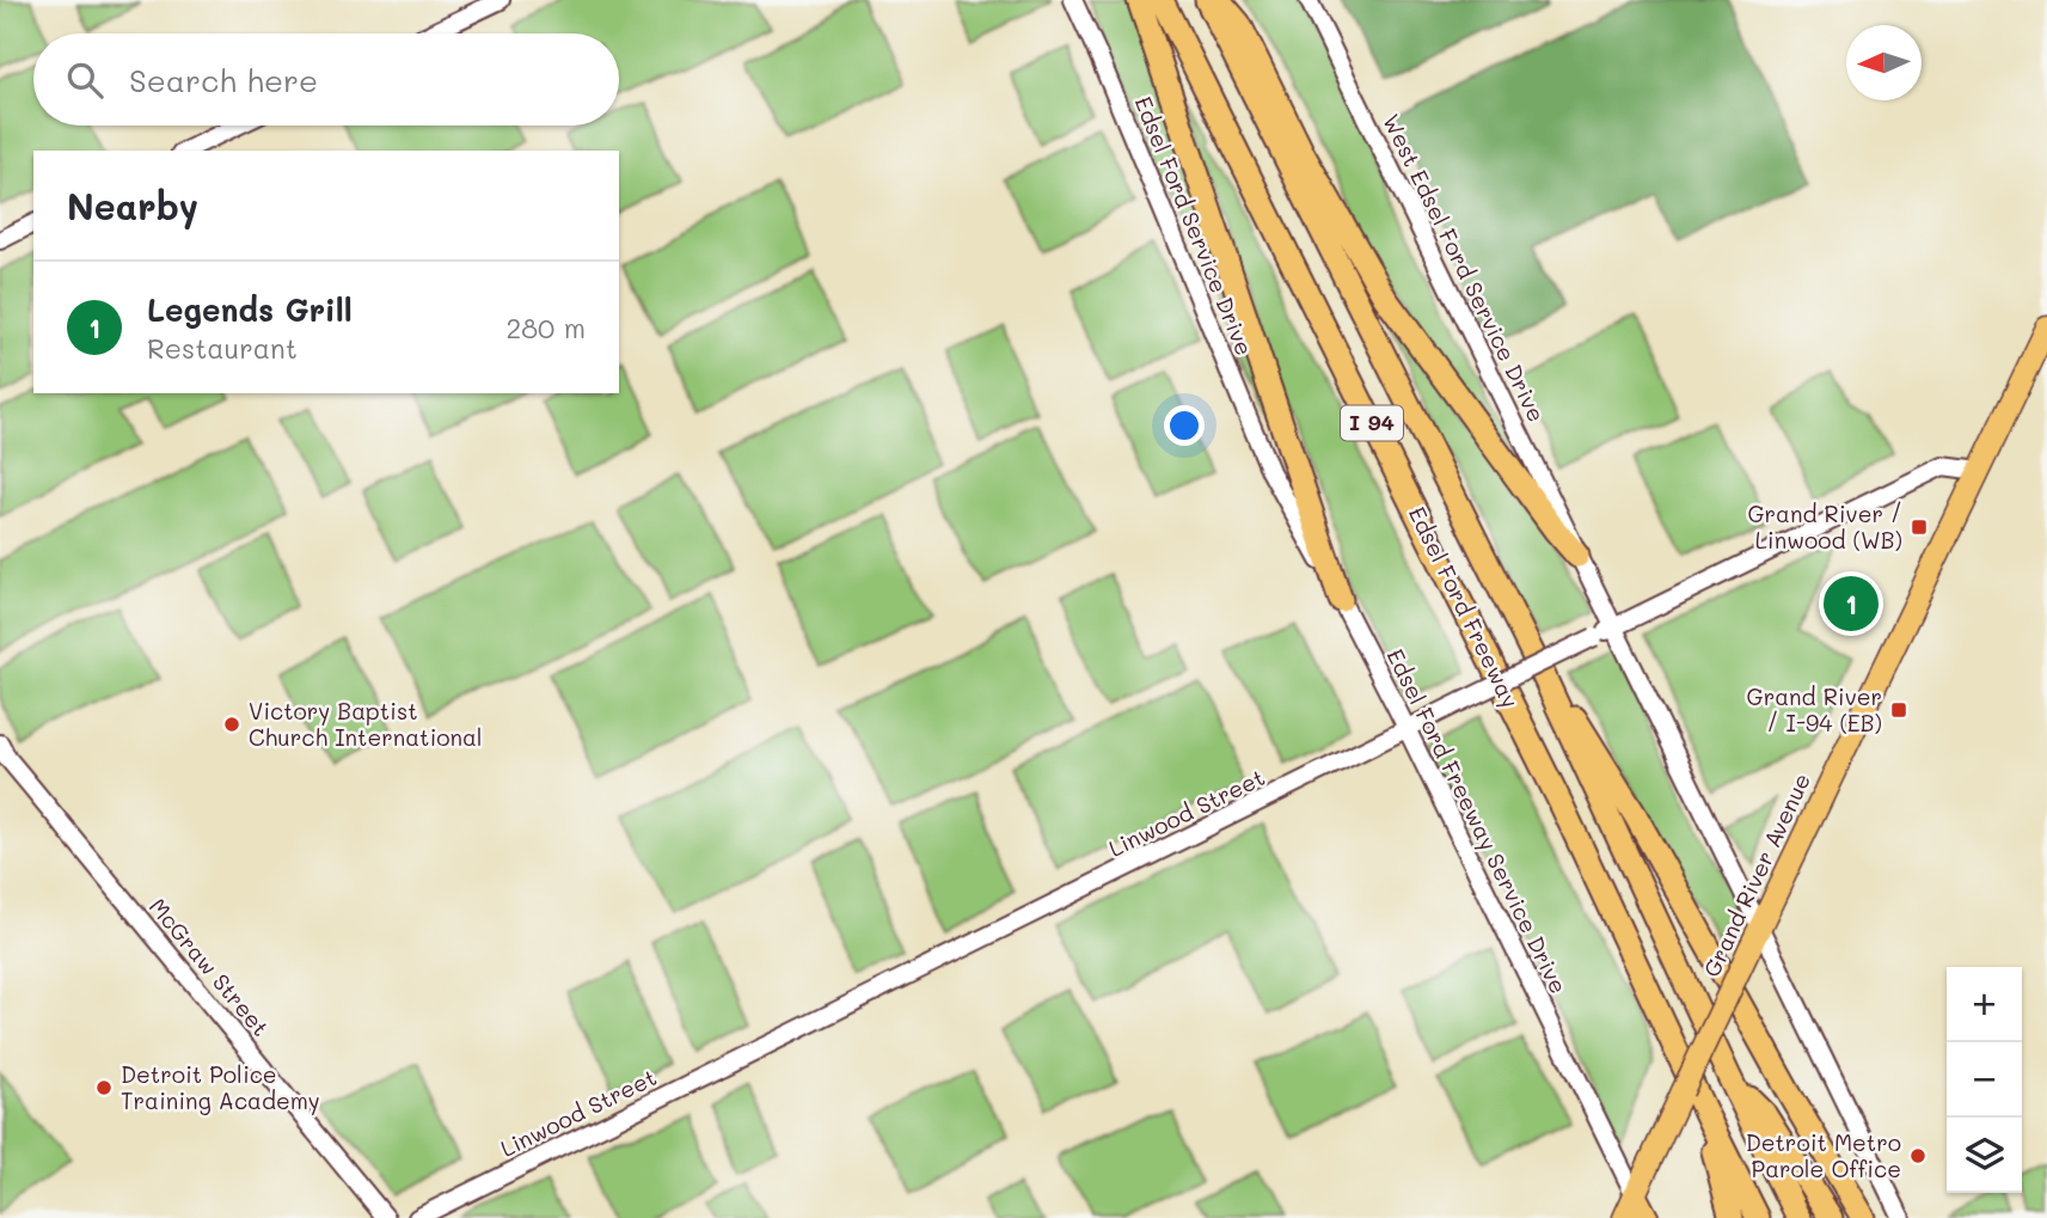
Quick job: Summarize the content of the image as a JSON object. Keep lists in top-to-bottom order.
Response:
{
  "streets": {
    "highway": ["I 94", "Edsel Ford Freeway"],
    "main road": ["Grand River Avenue"],
    "street": [
      "Edsel Ford Service Drive",
      "West Edsel Ford Service Drive",
      "Linwood Street",
      "Edsel Ford Freeway Service Drive",
      "McGraw Street"
    ]
  },
  "crossings": [
    ["Edsel Ford Service Drive", "Edsel Ford Freeway Service Drive"],
    ["Linwood Street", "Edsel Ford Freeway Service Drive"],
    ["Linwood Street", "Grand River Avenue"],
    ["Edsel Ford Freeway Service Drive", "Grand River Avenue"]
  ],
  "places": {
    "transit": ["Grand River / Linwood (WB)", "Grand River / I-94 (EB)"],
    "other": ["Victory Baptist Church International", "Detroit Police Training Academy", "Detroit Metro Parole Office"]
  },
  "north": "left",
  "page": {
    "search": "Search here",
    "heading": "Nearby",
    "list": [
      {
        "mark": "1",
        "name": "Legends Grill",
        "note": "Restaurant",
        "value": "280 m"
      }
    ],
    "pins": "1",
    "map_buttons": ["+", "−"]
  }
}
